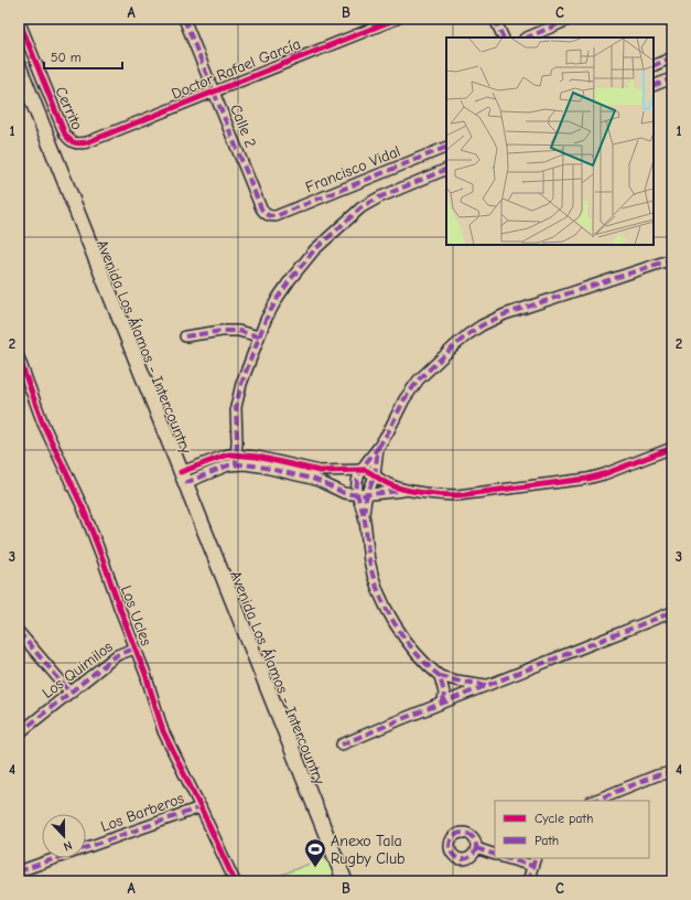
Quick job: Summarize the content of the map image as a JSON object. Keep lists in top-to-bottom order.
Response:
{
  "streets": {
    "main road": ["Avenida Los Álamos - Intercountry"],
    "street": [
      "Doctor Rafael García",
      "Cerrito",
      "Calle 2",
      "Francisco Vidal",
      "Los Ucles",
      "Los Quimilos",
      "Los Barberos"
    ]
  },
  "crossings": [
    ["Doctor Rafael García", "Cerrito"],
    ["Doctor Rafael García", "Calle 2"],
    ["Calle 2", "Francisco Vidal"],
    ["Los Ucles", "Los Quimilos"],
    ["Los Ucles", "Los Barberos"]
  ],
  "places": {
    "sports": ["Anexo Tala Rugby Club"]
  },
  "legend": ["Cycle path", "Path"],
  "scale_bar": "50 m",
  "north": "bottom",
  "grid": {
    "columns": ["A", "B", "C"],
    "rows": [
      "1",
      "2",
      "3",
      "4"
    ]
  }
}
